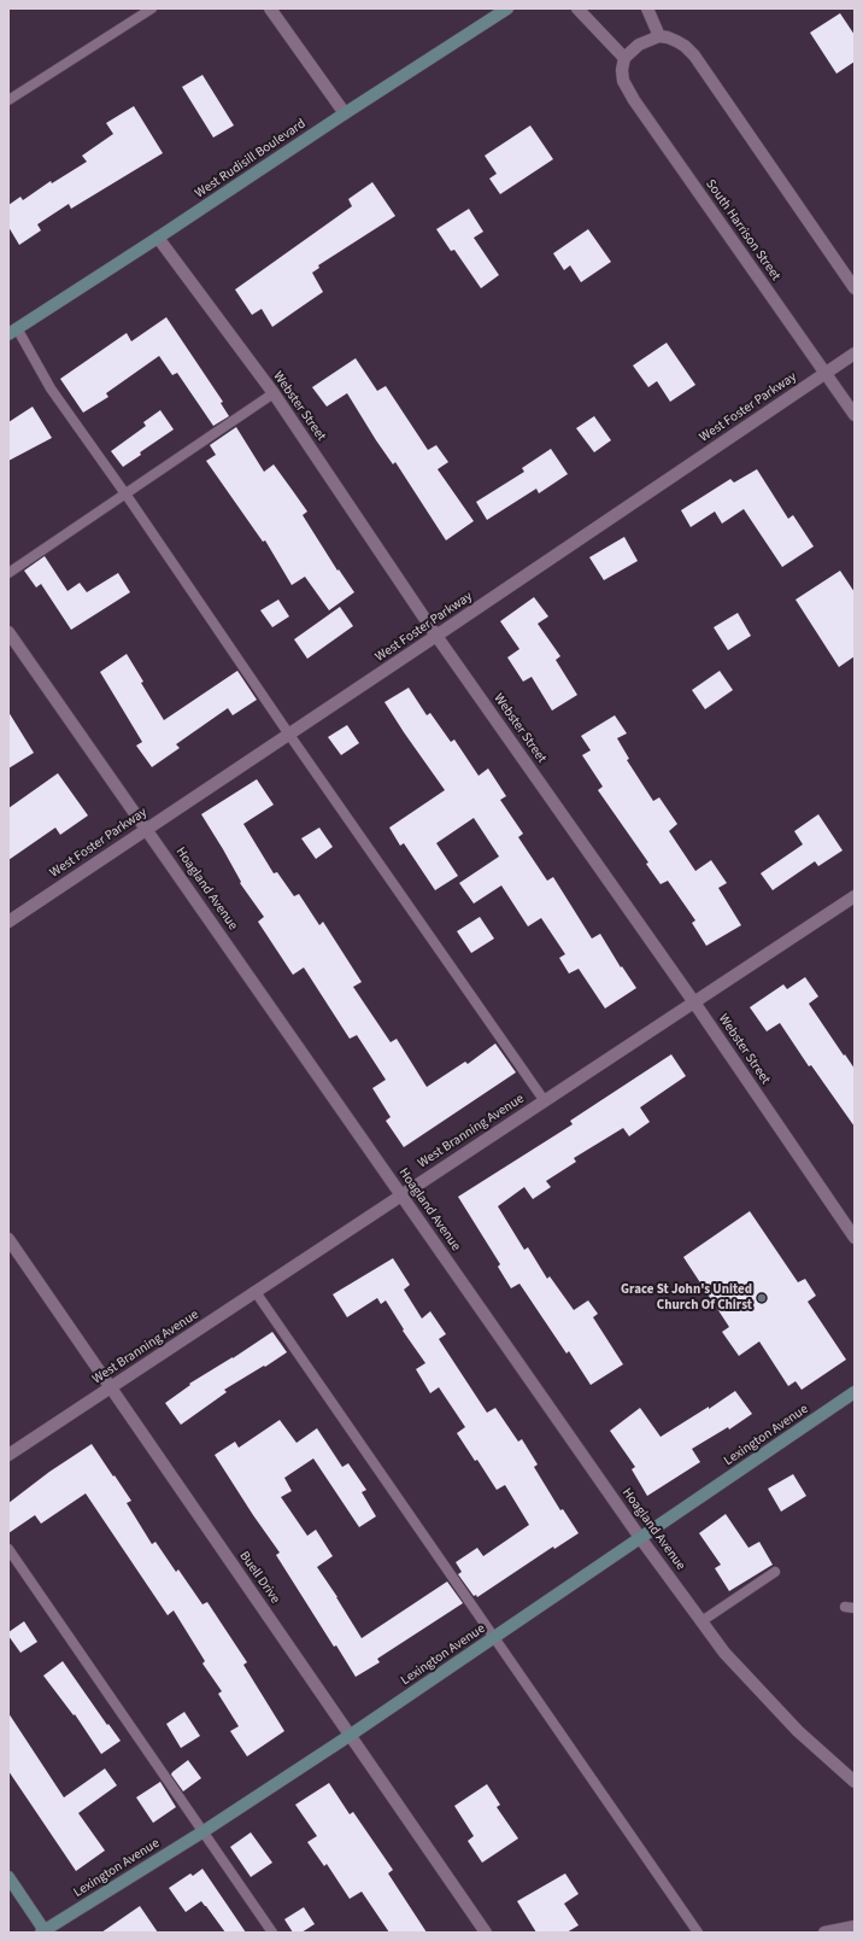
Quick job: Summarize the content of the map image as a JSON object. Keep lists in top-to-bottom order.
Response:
{
  "streets": {
    "street": [
      "West Rudisill Boulevard",
      "South Harrison Street",
      "Webster Street",
      "West Foster Parkway",
      "Hoagland Avenue",
      "West Branning Avenue",
      "Lexington Avenue",
      "Buell Drive"
    ]
  },
  "crossings": [
    ["West Rudisill Boulevard", "Webster Street"],
    ["South Harrison Street", "West Foster Parkway"],
    ["Webster Street", "West Foster Parkway"],
    ["Webster Street", "West Branning Avenue"],
    ["West Foster Parkway", "Hoagland Avenue"],
    ["Hoagland Avenue", "West Branning Avenue"],
    ["Hoagland Avenue", "Lexington Avenue"],
    ["West Branning Avenue", "Buell Drive"],
    ["Lexington Avenue", "Buell Drive"]
  ],
  "places": ["Grace St John's United Church Of Chirst"]
}
